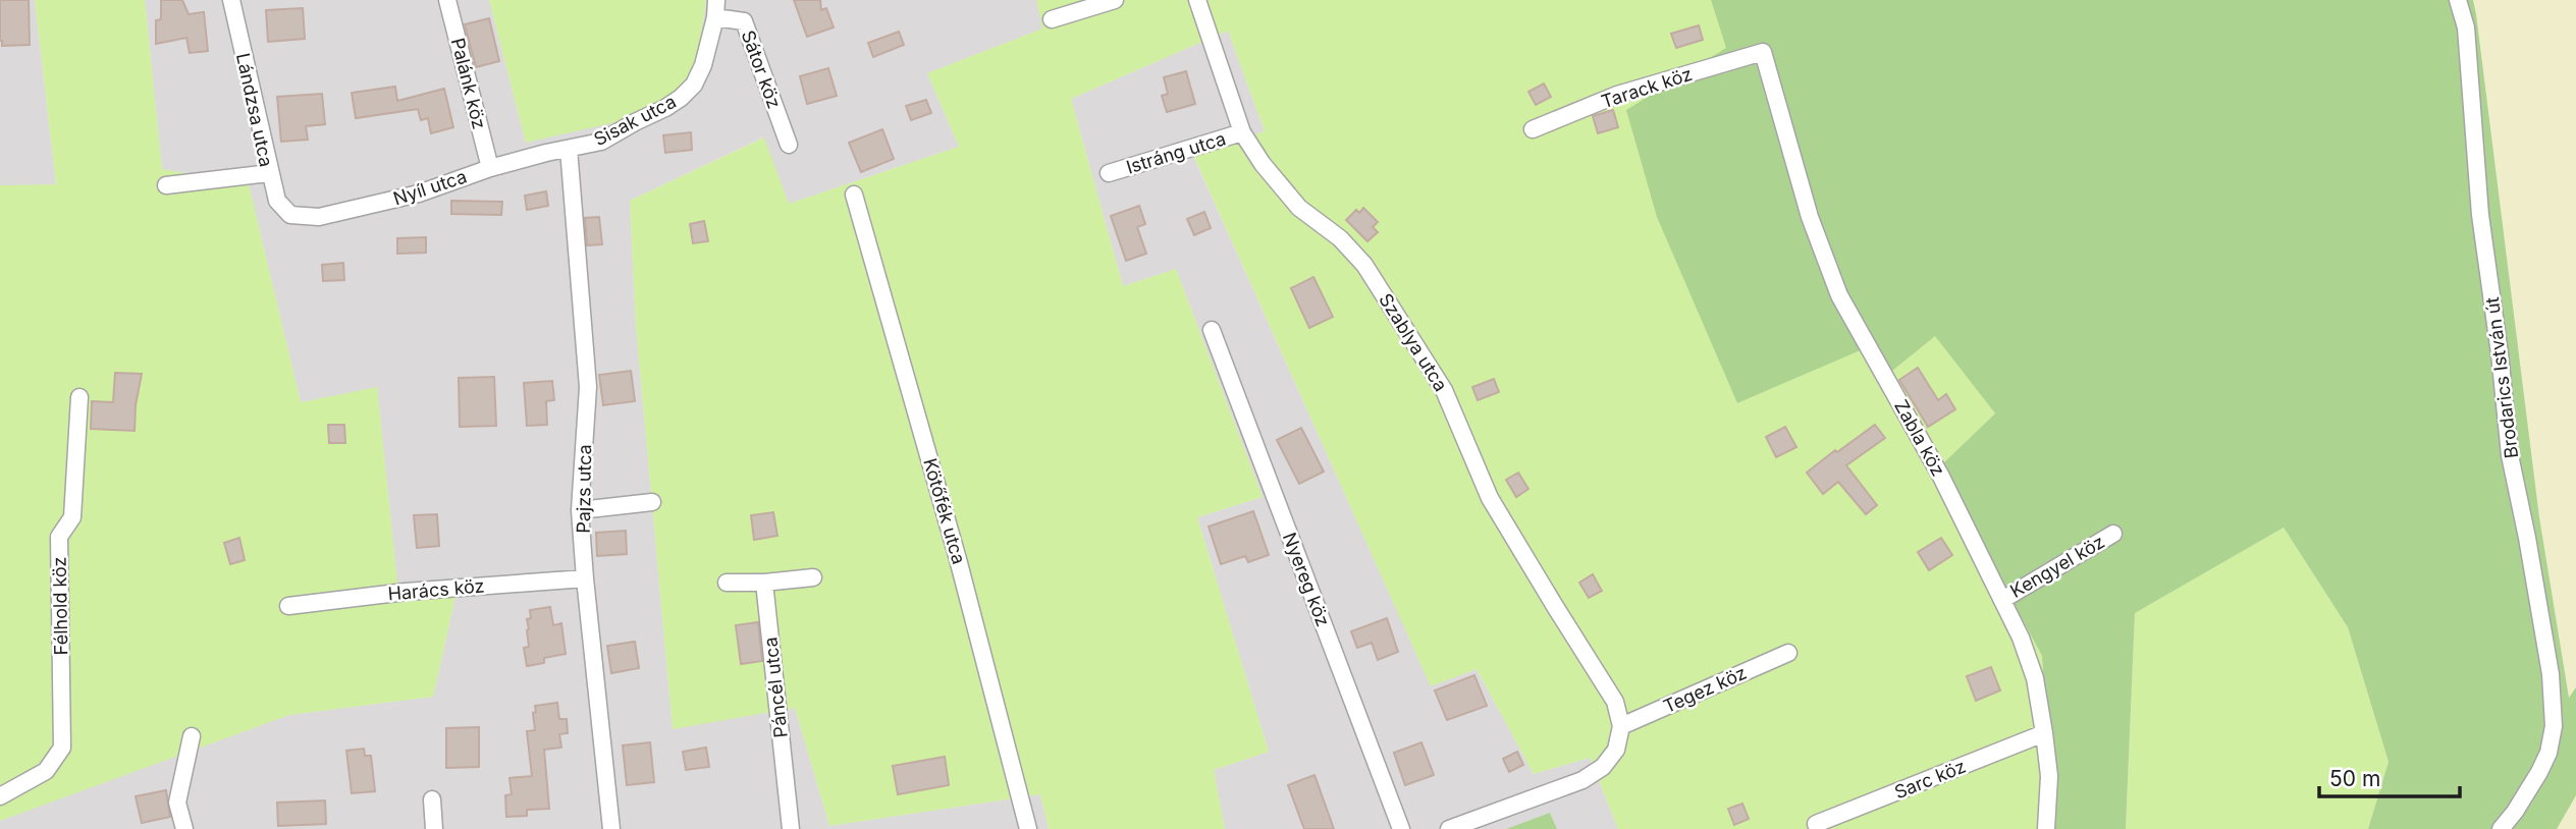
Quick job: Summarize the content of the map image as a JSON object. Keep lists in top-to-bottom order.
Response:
{
  "streets": {
    "street": [
      "Sátor köz",
      "Palánk köz",
      "Tarack köz",
      "Lándzsa utca",
      "Sisak utca",
      "Istráng utca",
      "Nyíl utca",
      "Szablya utca",
      "Brodarics István út",
      "Zabla köz",
      "Pajzs utca",
      "Kötőfék utca",
      "Kengyel köz",
      "Nyereg köz",
      "Harács köz",
      "Félhold köz",
      "Páncél utca",
      "Tegez köz",
      "Sarc köz"
    ]
  },
  "crossings": [
    ["Sátor köz", "Sisak utca"],
    ["Palánk köz", "Nyíl utca"],
    ["Tarack köz", "Zabla köz"],
    ["Lándzsa utca", "Nyíl utca"],
    ["Sisak utca", "Nyíl utca"],
    ["Sisak utca", "Pajzs utca"],
    ["Istráng utca", "Szablya utca"],
    ["Nyíl utca", "Pajzs utca"],
    ["Szablya utca", "Tegez köz"],
    ["Zabla köz", "Kengyel köz"],
    ["Zabla köz", "Sarc köz"],
    ["Pajzs utca", "Harács köz"]
  ],
  "scale_bar": "50 m"
}
